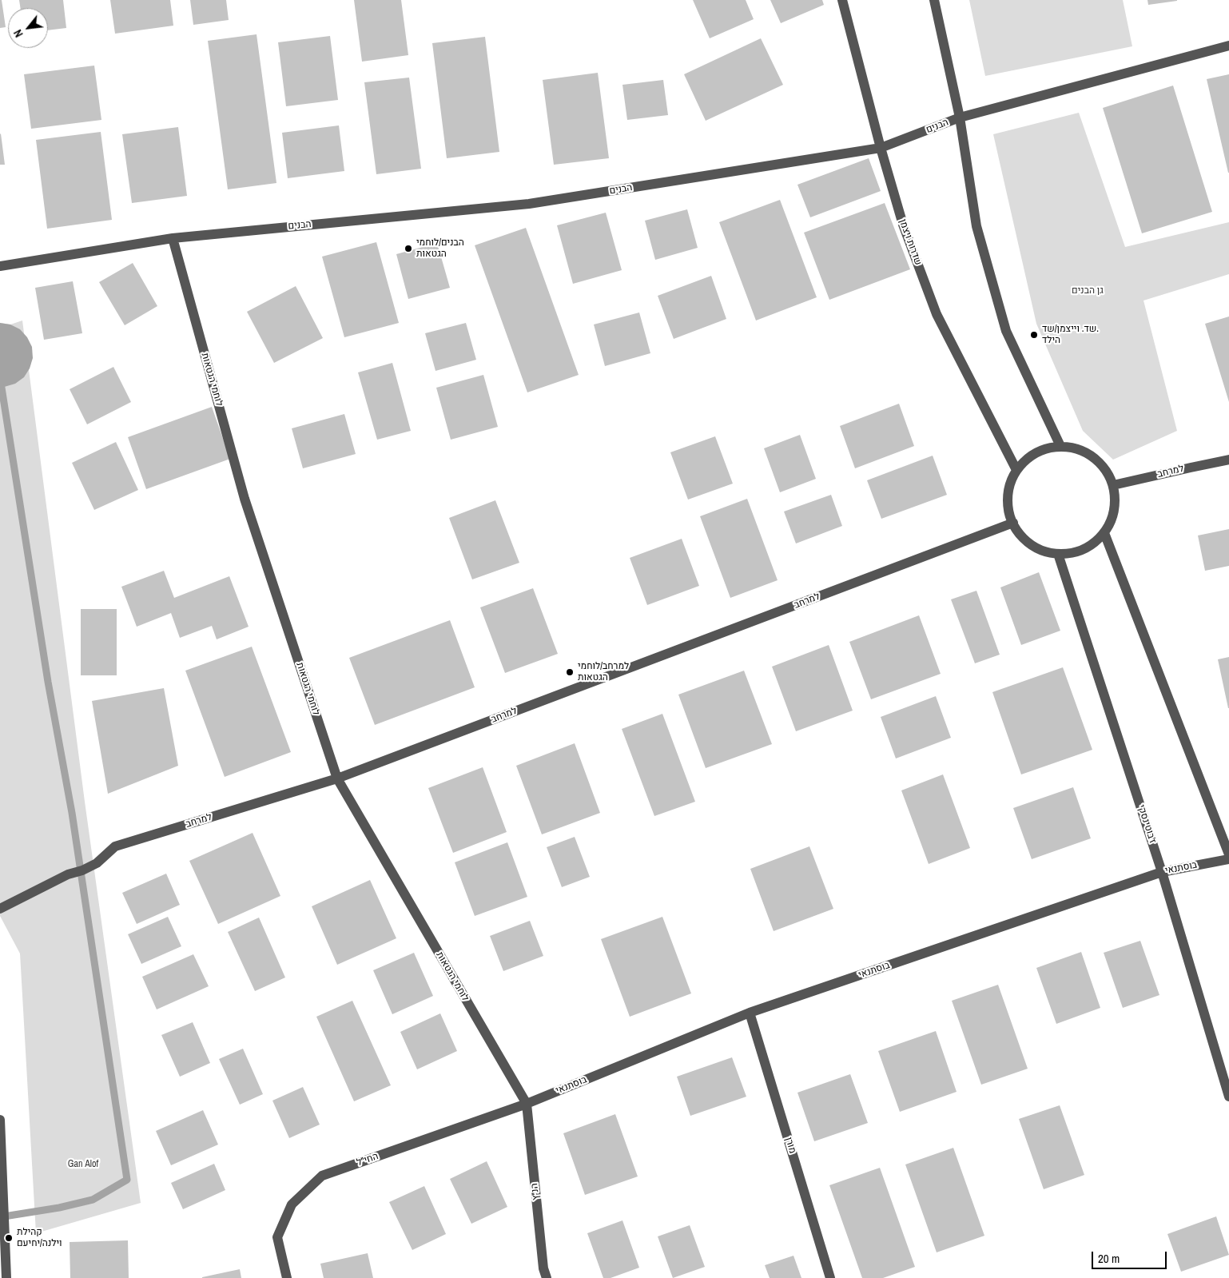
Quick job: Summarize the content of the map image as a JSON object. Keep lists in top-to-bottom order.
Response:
{
  "streets": {
    "street": [
      "הבנים",
      "שדרות ויצמן",
      "לוחמי הגטאות",
      "למרחב",
      "ז'בוטינסקי",
      "בוסתנאי",
      "מורן",
      "החי\"ל",
      "הנ\"ץ"
    ]
  },
  "crossings": [
    ["הבנים", "שדרות ויצמן"],
    ["הבנים", "לוחמי הגטאות"],
    ["שדרות ויצמן", "למרחב"],
    ["שדרות ויצמן", "ז'בוטינסקי"],
    ["לוחמי הגטאות", "למרחב"],
    ["לוחמי הגטאות", "בוסתנאי"],
    ["לוחמי הגטאות", "החי\"ל"],
    ["לוחמי הגטאות", "הנ\"ץ"],
    ["למרחב", "ז'בוטינסקי"],
    ["ז'בוטינסקי", "בוסתנאי"],
    ["בוסתנאי", "מורן"],
    ["בוסתנאי", "החי\"ל"],
    ["בוסתנאי", "הנ\"ץ"],
    ["החי\"ל", "הנ\"ץ"]
  ],
  "parks": ["גן הבנים", "Gan Alof"],
  "places": [
    "הבנים/לוחמי הגטאות",
    "שד. וייצמן/שד. הילד",
    "למרחב/לוחמי הגטאות",
    "קהילת וילנה/יחיעם"
  ],
  "scale_bar": "20 m",
  "north": "bottom left"
}
